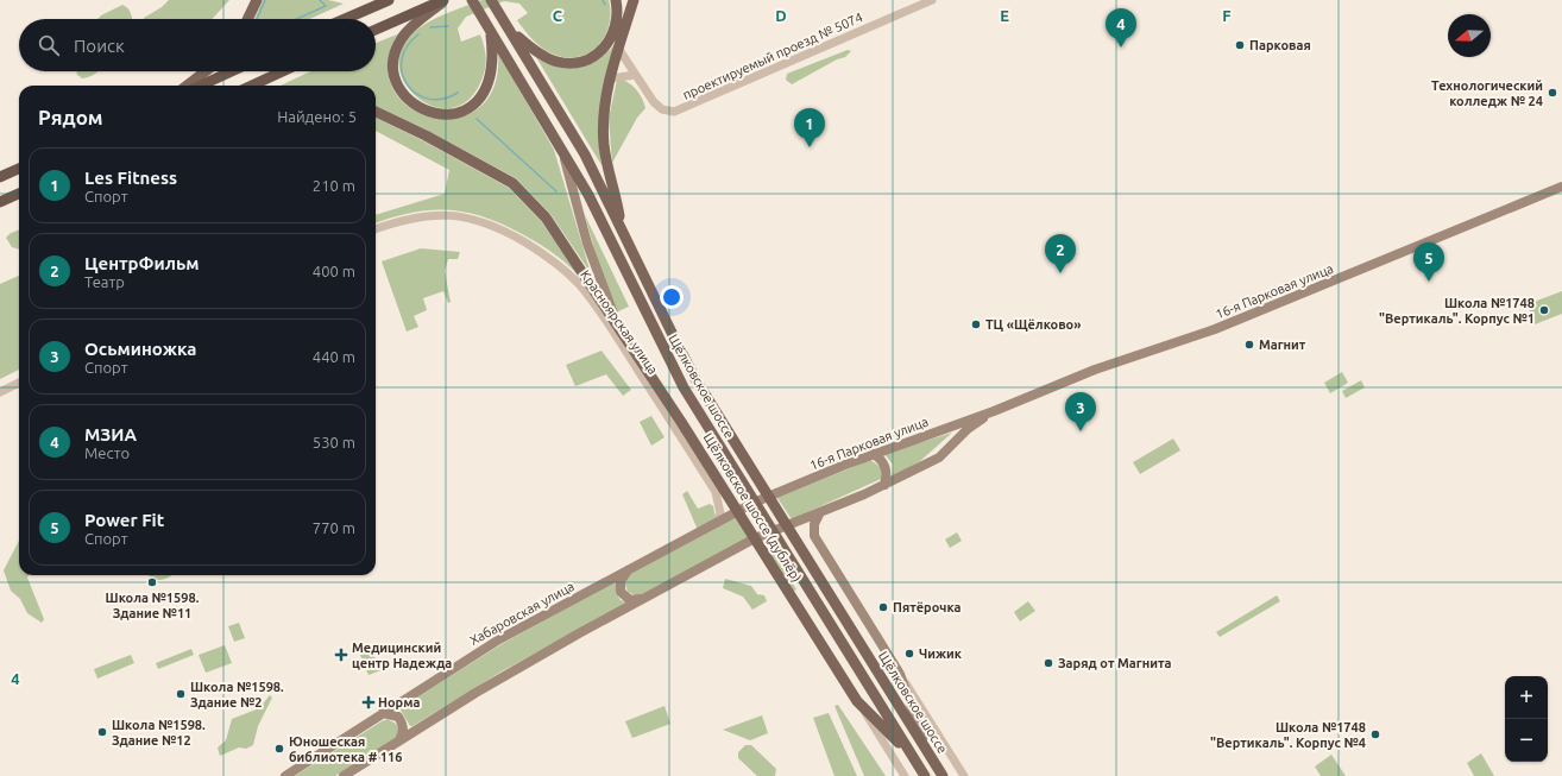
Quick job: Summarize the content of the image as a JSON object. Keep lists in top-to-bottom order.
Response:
{
  "streets": {
    "main road": [
      "16-я Парковая улица",
      "Щёлковское шоссе",
      "Щёлковское шоссе (дублёр)",
      "Хабаровская улица"
    ],
    "street": ["проектируемый проезд № 5074", "Красноярская улица"]
  },
  "crossings": [
    ["16-я Парковая улица", "Щёлковское шоссе"],
    ["16-я Парковая улица", "Хабаровская улица"],
    ["Красноярская улица", "Хабаровская улица"],
    ["Щёлковское шоссе", "Щёлковское шоссе (дублёр)"],
    ["Щёлковское шоссе", "Хабаровская улица"],
    ["Щёлковское шоссе (дублёр)", "Хабаровская улица"]
  ],
  "places": {
    "other": [
      "Парковая",
      "Технологический колледж № 24",
      "Школа №1748 \"Вертикаль\". Корпус №1",
      "ТЦ «Щёлково»",
      "Магнит",
      "Школа №1598. Здание №11",
      "Пятёрочка",
      "Чижик",
      "Заряд от Магнита",
      "Школа №1598. Здание №2",
      "Школа №1598. Здание №12",
      "Школа №1748 \"Вертикаль\". Корпус №4",
      "Юношеская библиотека # 116"
    ],
    "health": ["Медицинский центр Надежда", "Норма"]
  },
  "north": "left",
  "page": {
    "pins": [
      "4",
      "1",
      "2",
      "5",
      "3"
    ],
    "search": "Поиск",
    "heading": ["Рядом", "Найдено: 5"],
    "list": [
      {
        "mark": "1",
        "name": "Les Fitness",
        "note": "Спорт",
        "value": "210 m"
      },
      {
        "mark": "2",
        "name": "ЦентрФильм",
        "note": "Театр",
        "value": "400 m"
      },
      {
        "mark": "3",
        "name": "Осьминожка",
        "note": "Спорт",
        "value": "440 m"
      },
      {
        "mark": "4",
        "name": "МЗИА",
        "note": "Место",
        "value": "530 m"
      },
      {
        "mark": "5",
        "name": "Power Fit",
        "note": "Спорт",
        "value": "770 m"
      }
    ],
    "map_buttons": ["+", "−"]
  },
  "grid": {
    "columns": [
      "C",
      "D",
      "E",
      "F"
    ],
    "rows": ["4"]
  }
}
